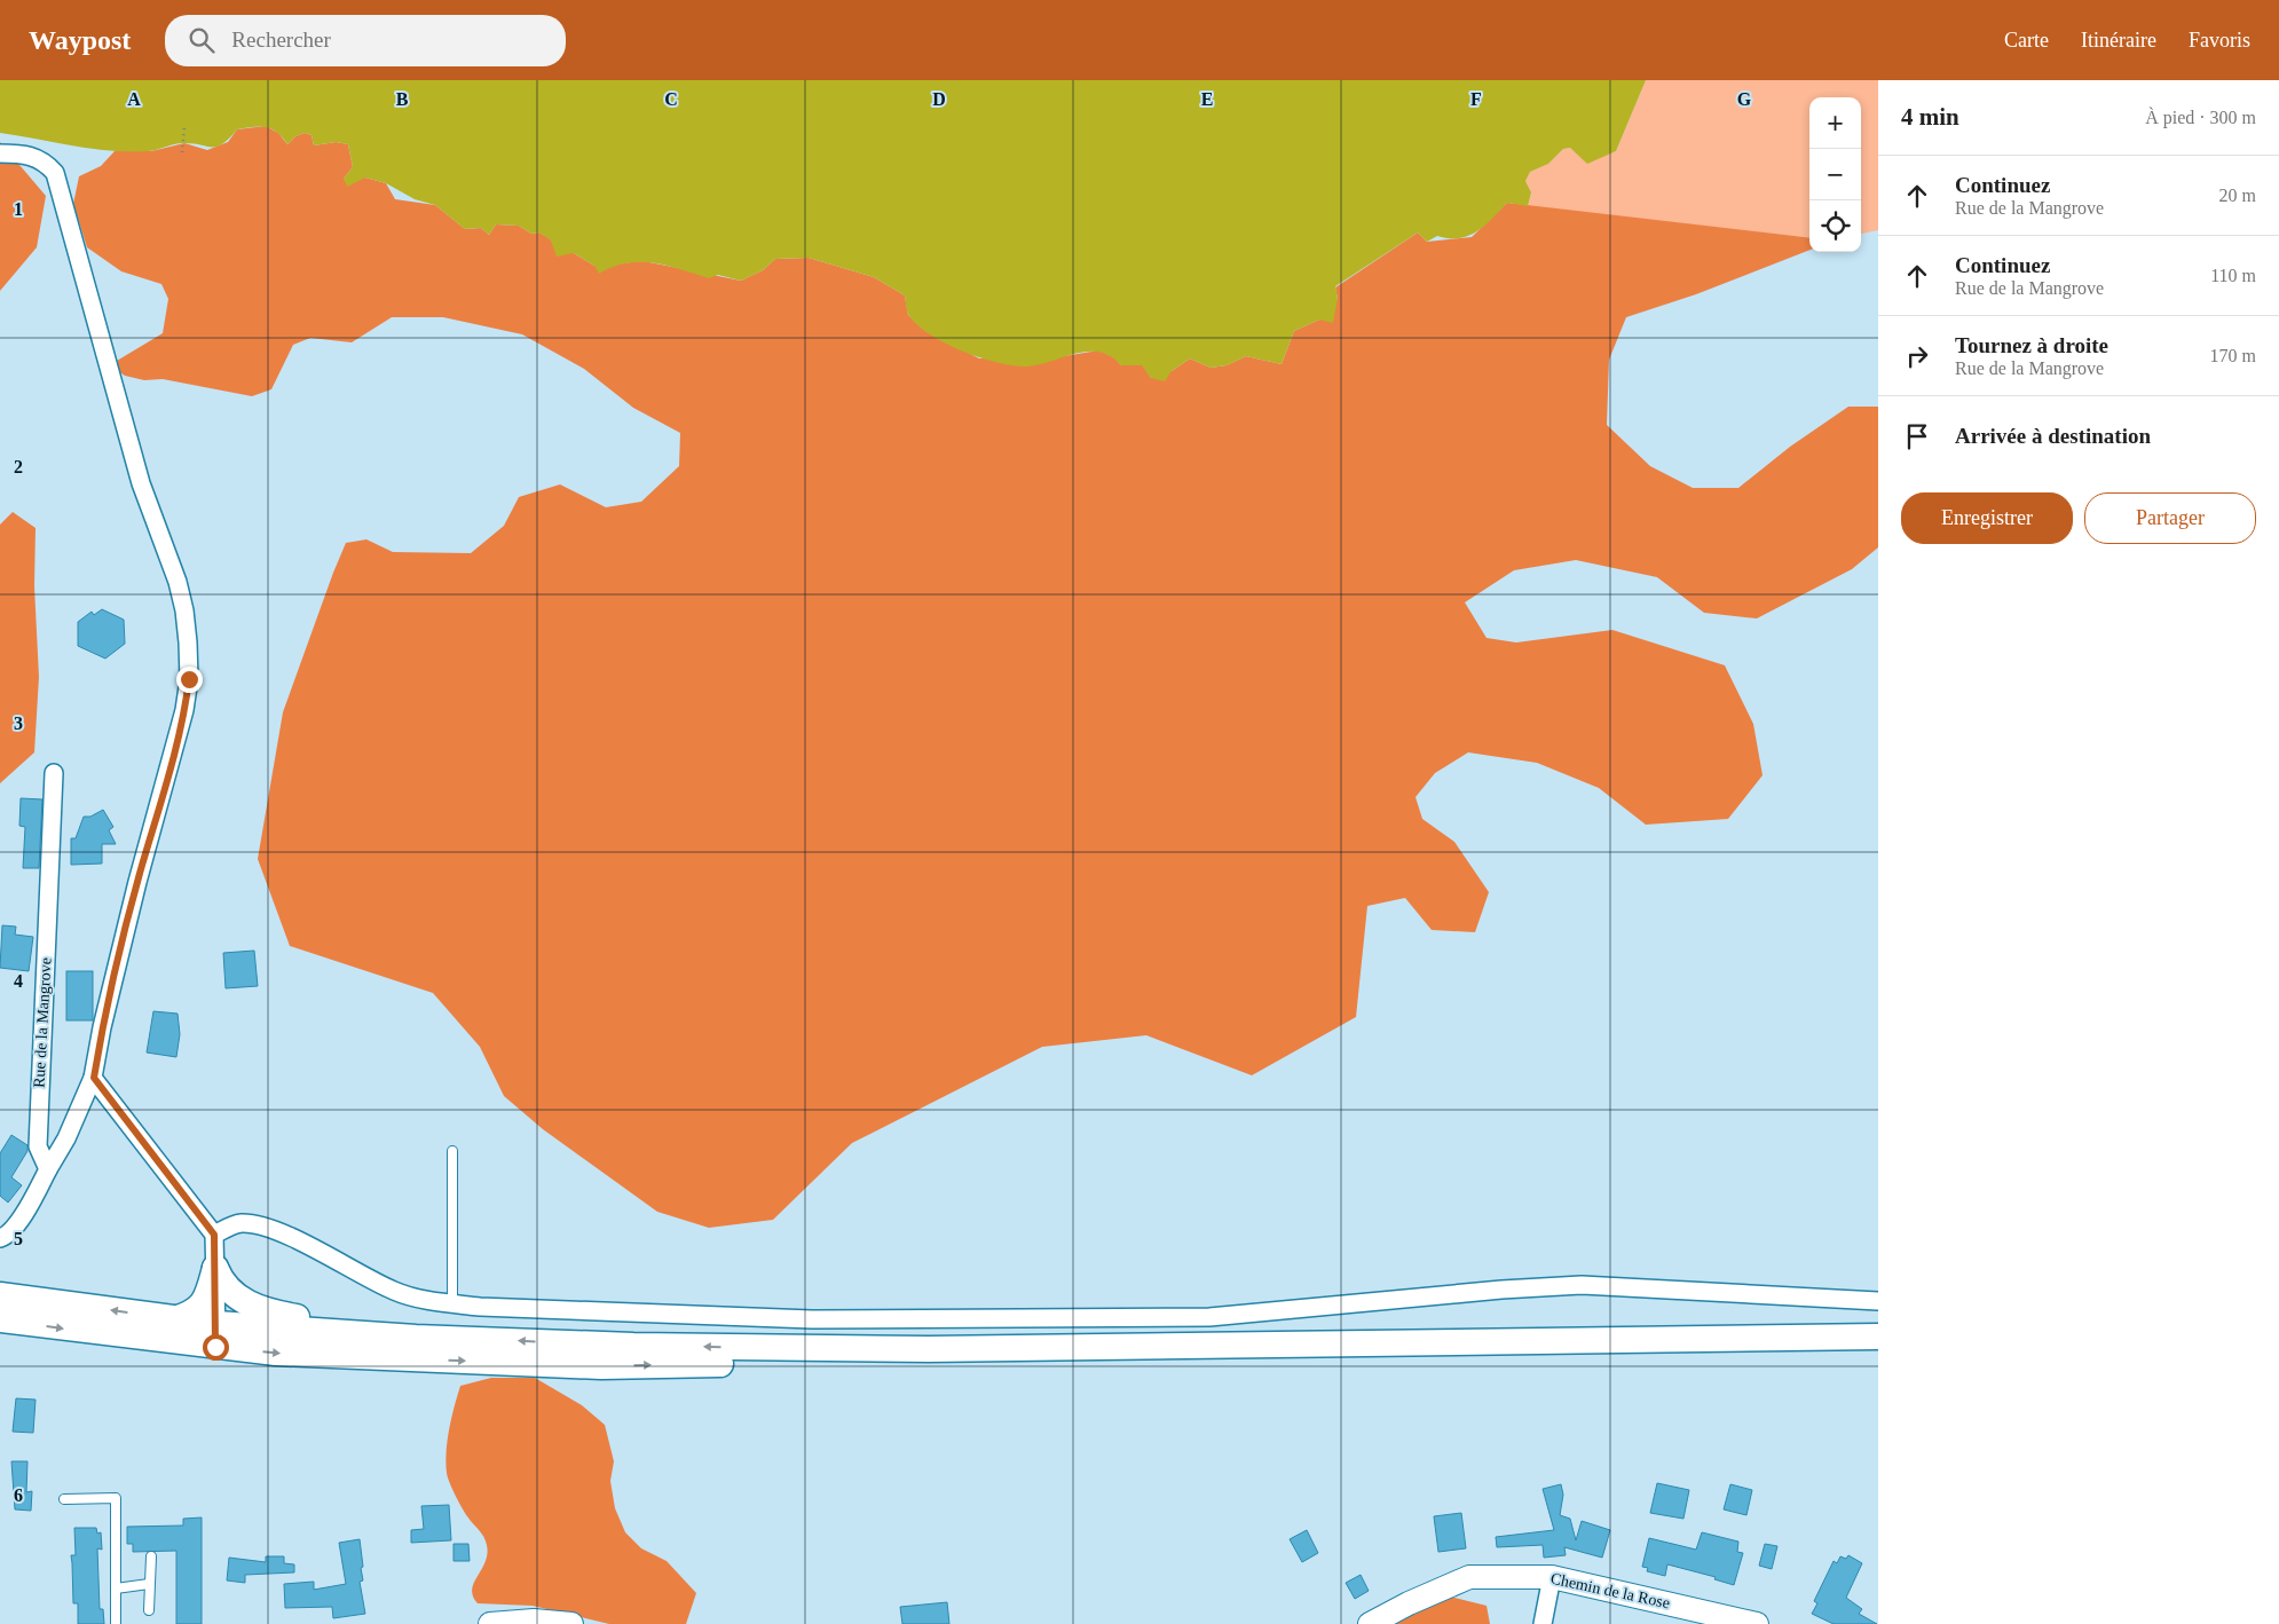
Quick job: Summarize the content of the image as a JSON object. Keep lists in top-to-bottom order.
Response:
{
  "streets": {
    "main road": ["Chemin de la Rose"],
    "street": ["Rue de la Mangrove"]
  },
  "page": {
    "header": "Waypost",
    "search": "Rechercher",
    "nav": ["Carte", "Itinéraire", "Favoris"],
    "heading": ["4 min", "À pied · 300 m"],
    "map_buttons": ["+", "−"],
    "list": [
      ["Continuez", "Rue de la Mangrove", "20 m"],
      ["Continuez", "Rue de la Mangrove", "110 m"],
      ["Tournez à droite", "Rue de la Mangrove", "170 m"],
      "Arrivée à destination"
    ],
    "buttons": ["Enregistrer", "Partager"]
  },
  "grid": {
    "columns": [
      "A",
      "B",
      "C",
      "D",
      "E",
      "F",
      "G"
    ],
    "rows": [
      "1",
      "2",
      "3",
      "4",
      "5",
      "6"
    ]
  }
}
